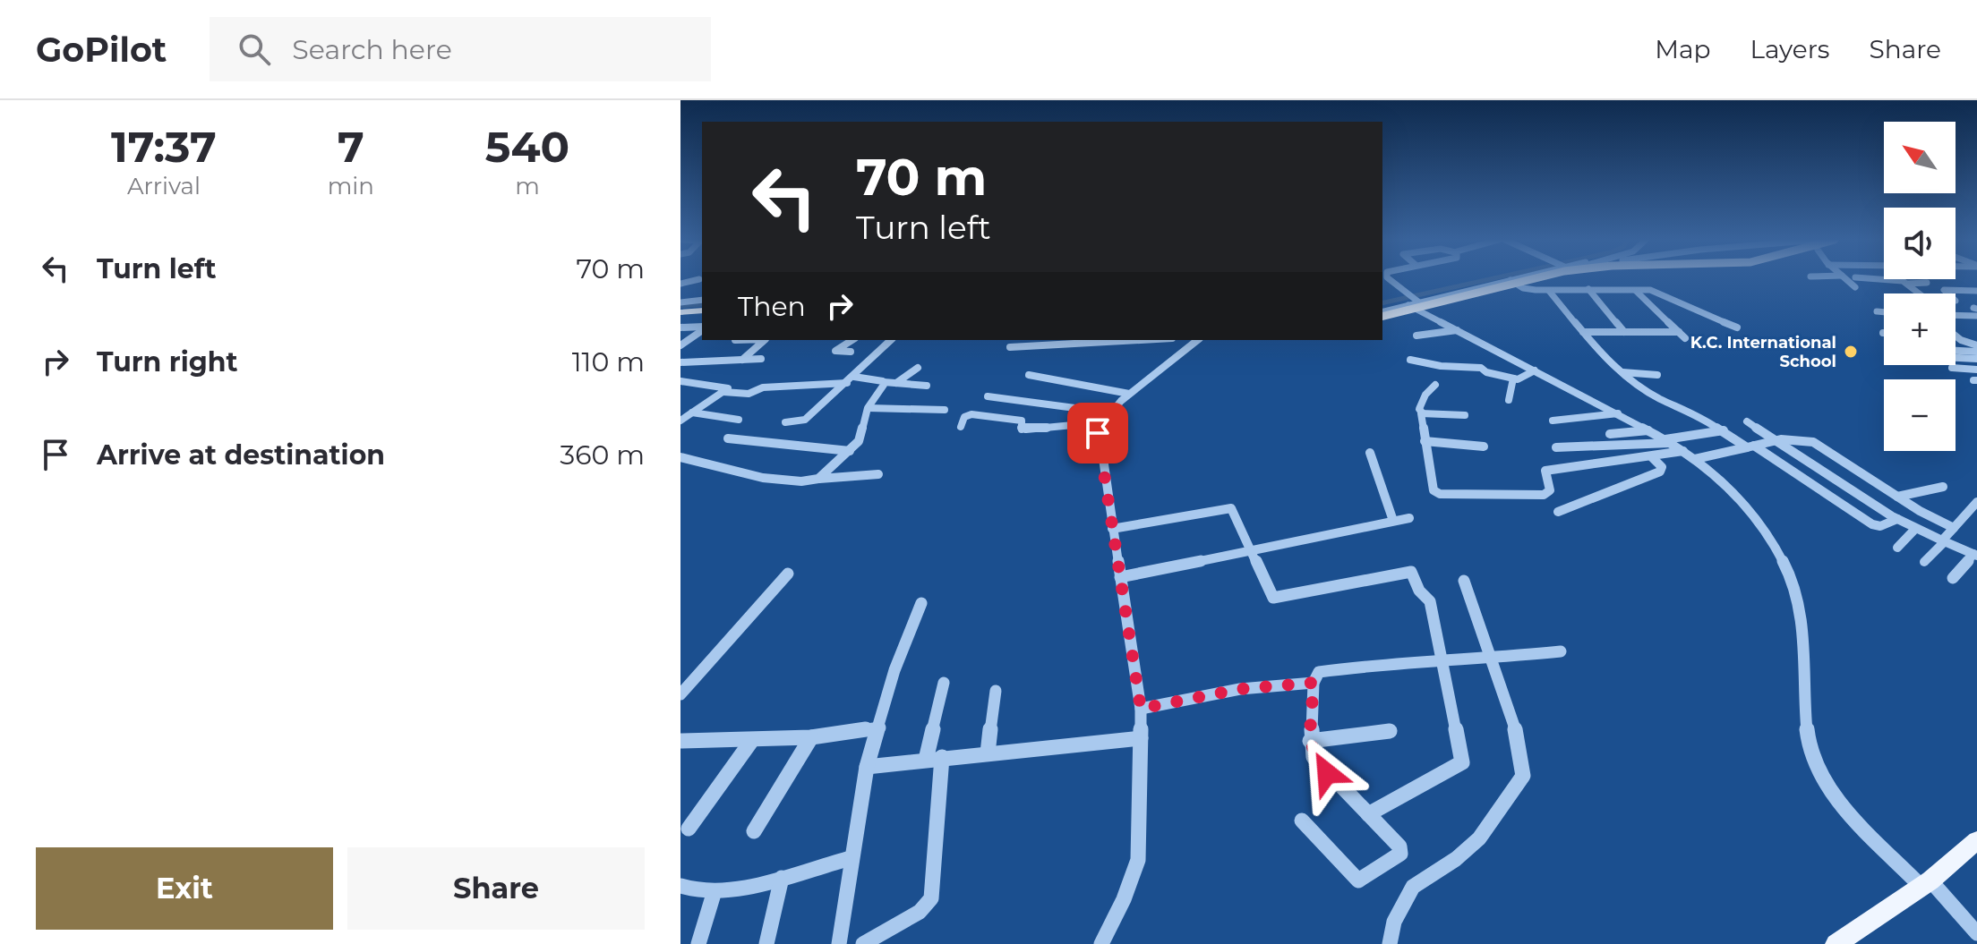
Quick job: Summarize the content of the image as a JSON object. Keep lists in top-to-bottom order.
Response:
{
  "places": ["K.C. International School"],
  "north": "top left",
  "page": {
    "header": "GoPilot",
    "search": "Search here",
    "nav": ["Map", "Layers", "Share"],
    "eta": [
      "17:37",
      "Arrival",
      "7",
      "min",
      "540",
      "m"
    ],
    "map_buttons": ["+", "−"],
    "turn": ["70 m", "Turn left"],
    "list": [
      {
        "name": "Turn left",
        "value": "70 m"
      },
      {
        "name": "Turn right",
        "value": "110 m"
      },
      {
        "name": "Arrive at destination",
        "value": "360 m"
      }
    ],
    "then": "Then",
    "buttons": ["Exit", "Share"]
  }
}
